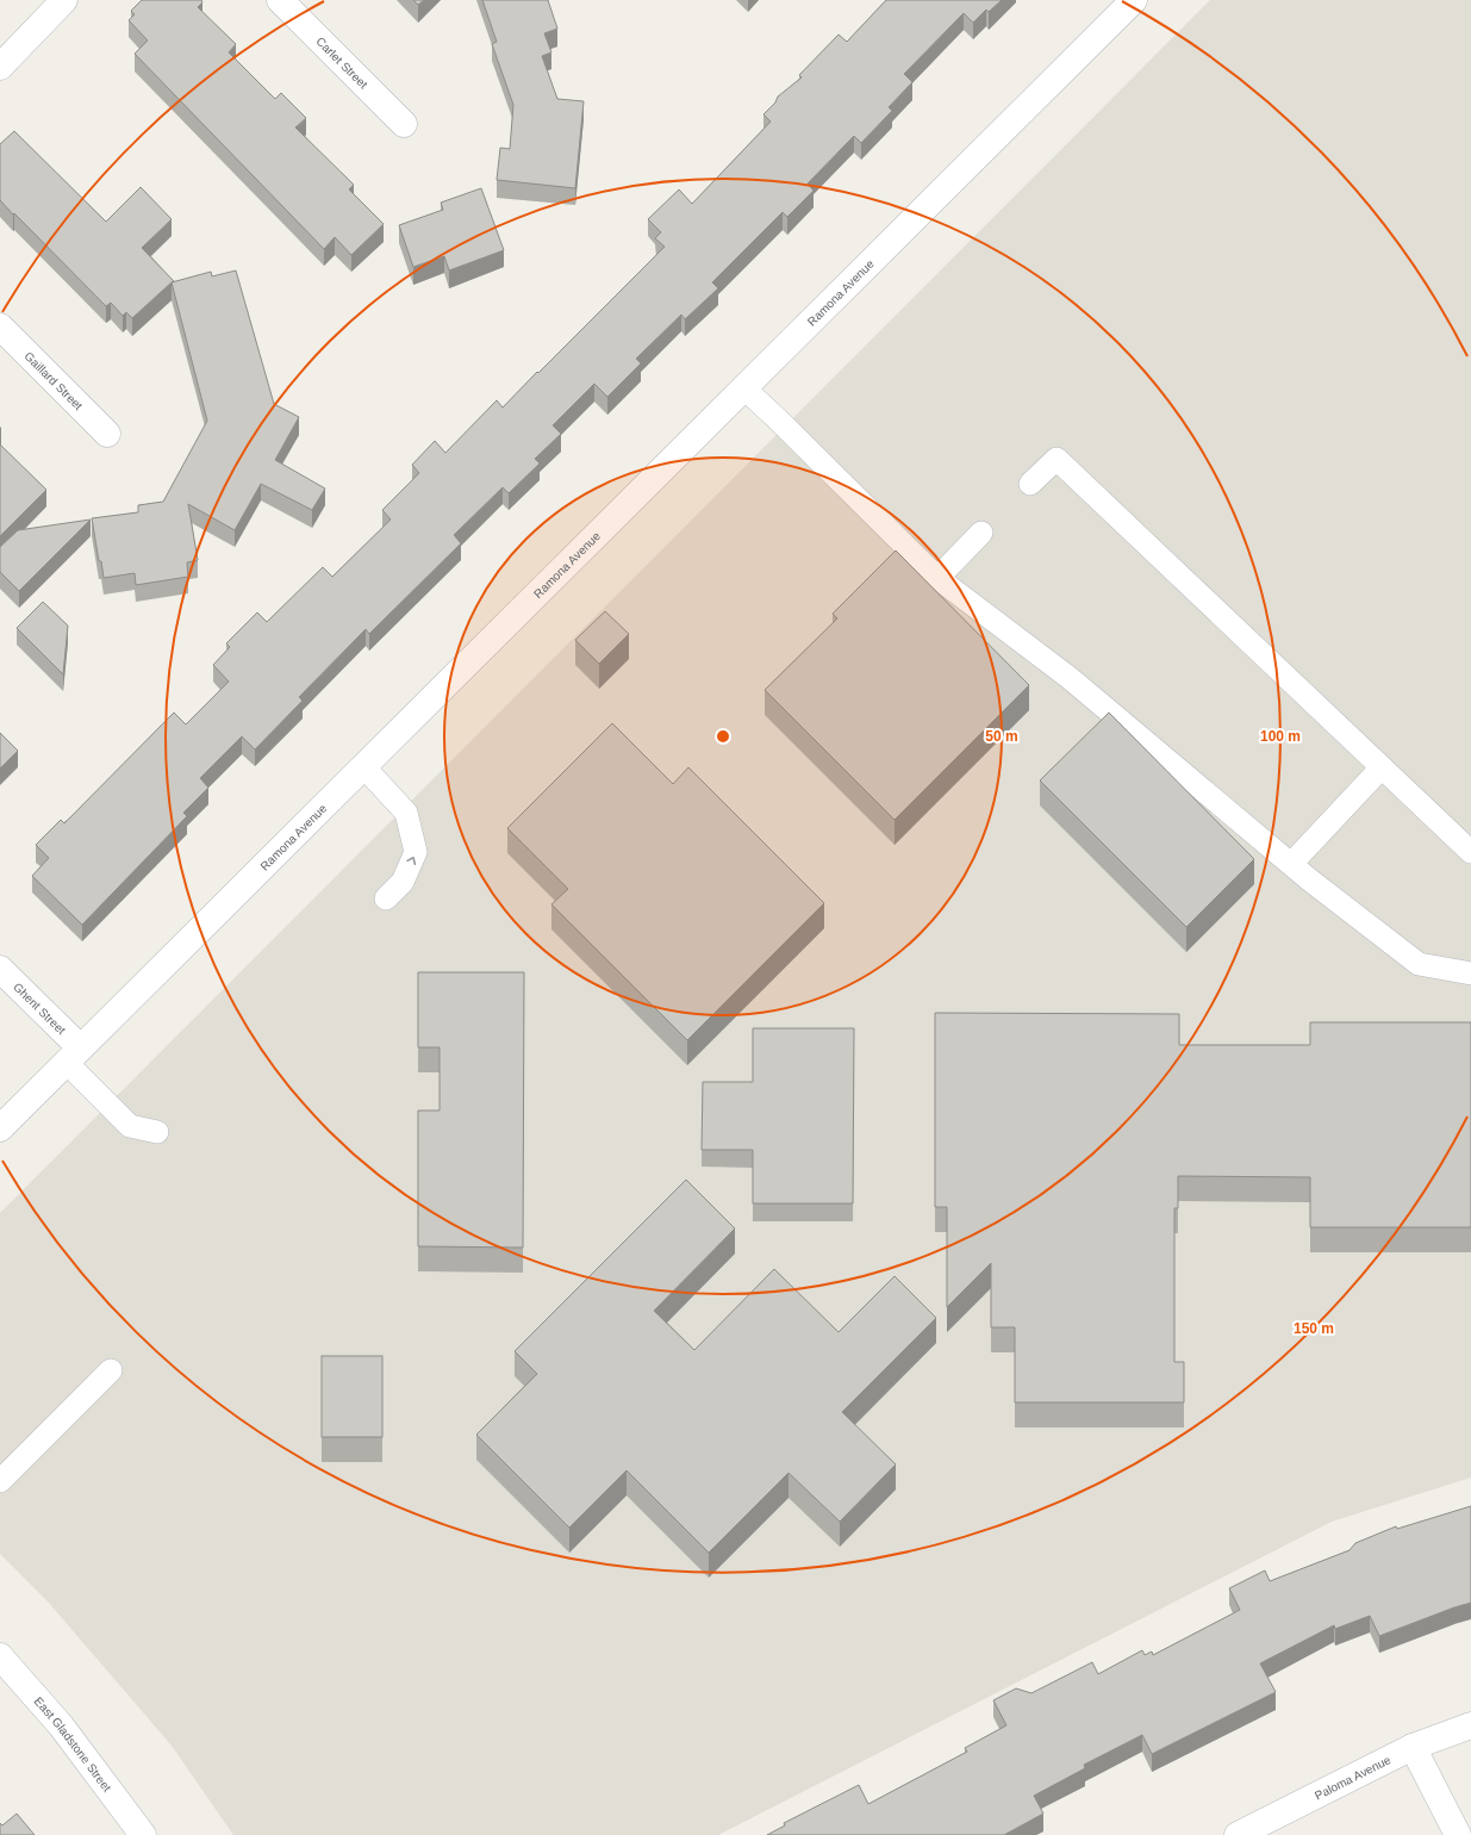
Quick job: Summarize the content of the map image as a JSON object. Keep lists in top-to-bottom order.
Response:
{
  "streets": {
    "street": [
      "Carlet Street",
      "Ramona Avenue",
      "Gaillard Street",
      "Ghent Street",
      "East Gladstone Street",
      "Paloma Avenue"
    ]
  },
  "crossings": [
    ["Ramona Avenue", "Ghent Street"]
  ],
  "rings": ["50 m", "100 m", "150 m"]
}
